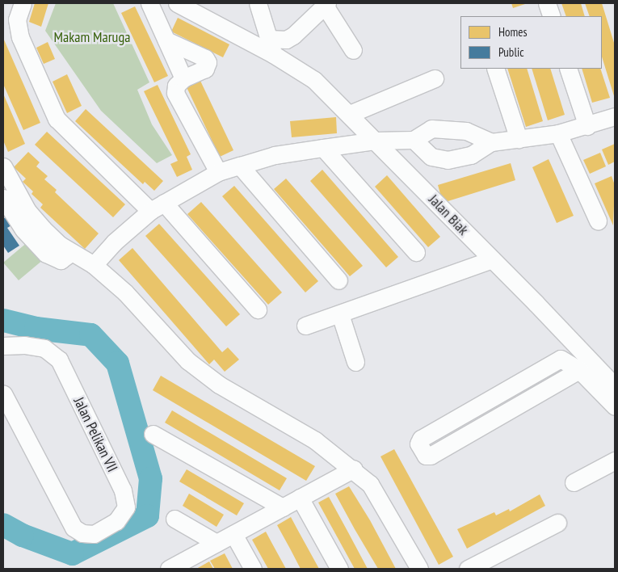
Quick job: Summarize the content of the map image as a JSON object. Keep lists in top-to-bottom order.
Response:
{
  "streets": {
    "street": ["Jalan Biak", "Jalan Pelikan VII"]
  },
  "parks": ["Makam Maruga"],
  "legend": ["Homes", "Public"]
}
